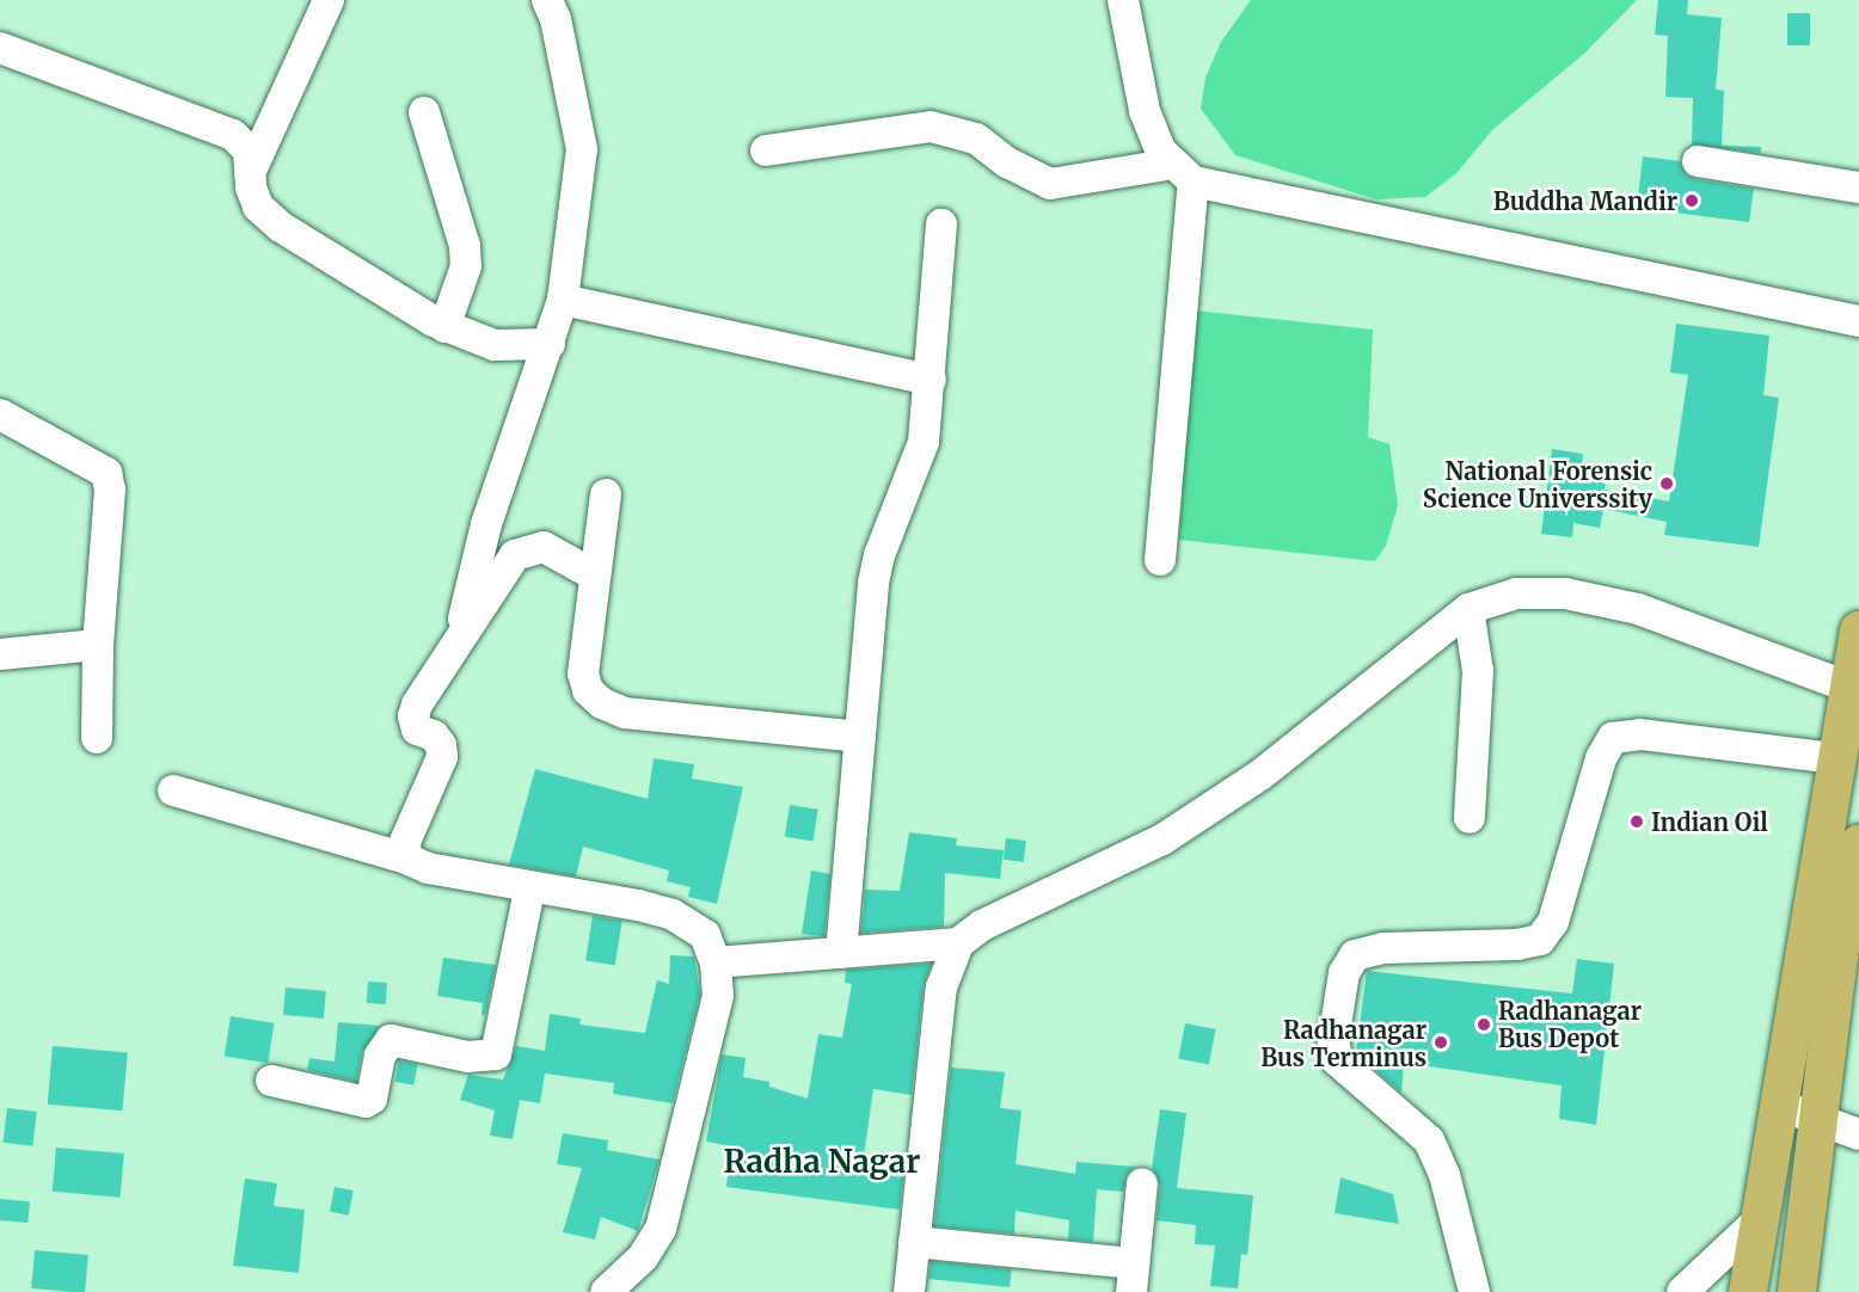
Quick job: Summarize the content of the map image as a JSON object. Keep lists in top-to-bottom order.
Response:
{
  "districts": ["Radha Nagar"],
  "places": [
    "Buddha Mandir",
    "National Forensic Science Universsity",
    "Indian Oil",
    "Radhanagar Bus Depot",
    "Radhanagar Bus Terminus"
  ]
}
